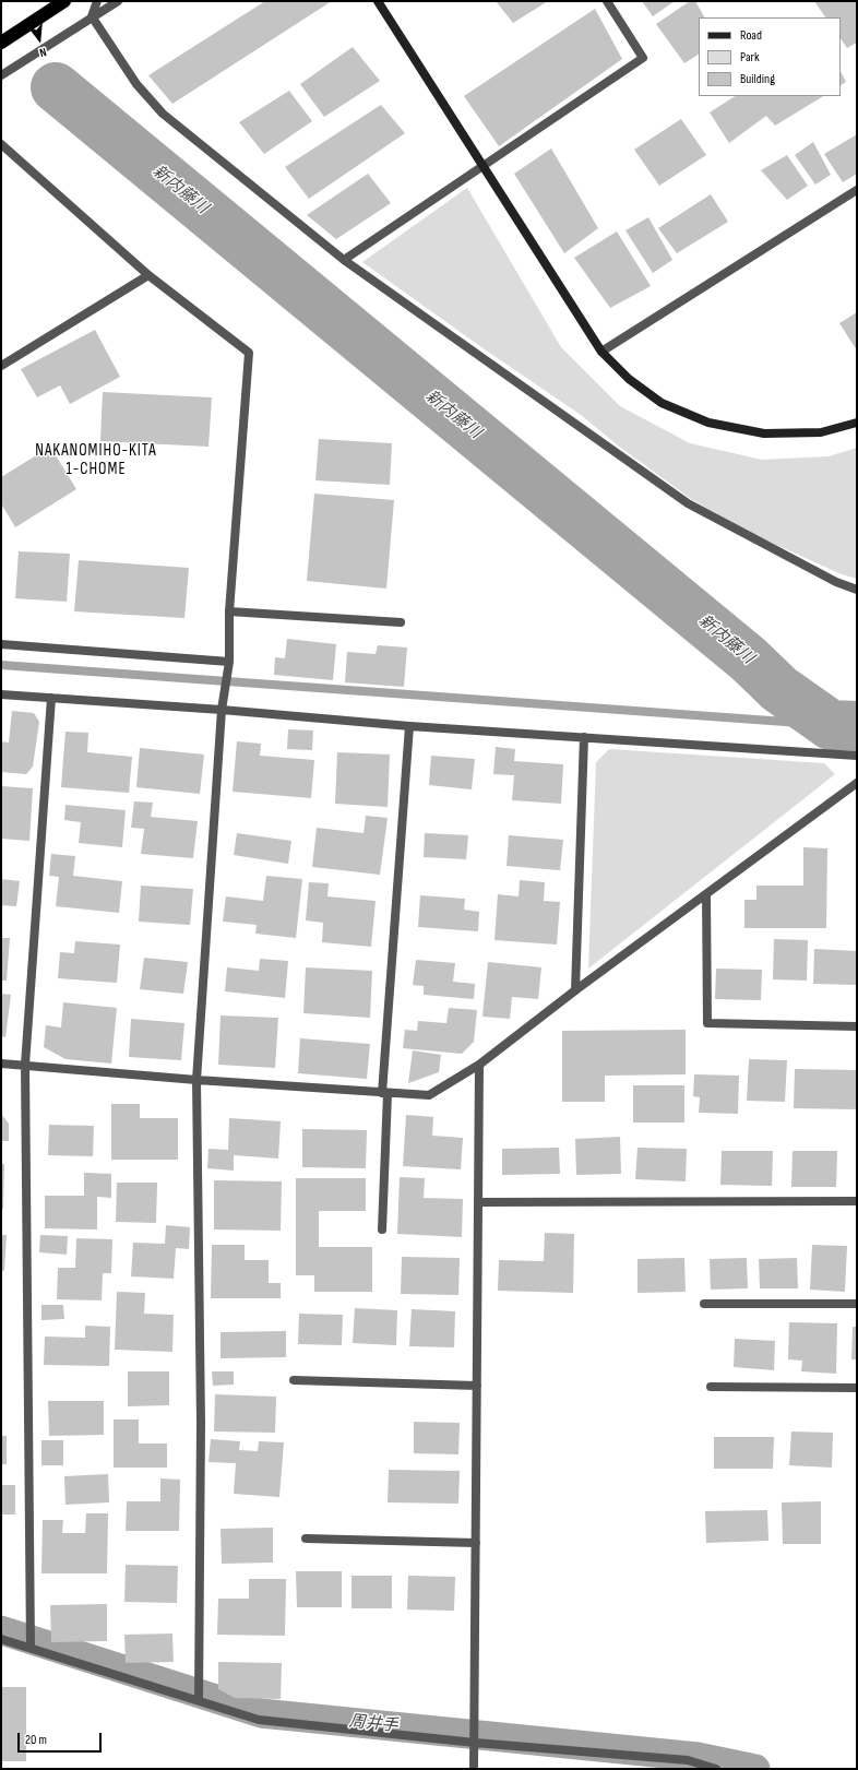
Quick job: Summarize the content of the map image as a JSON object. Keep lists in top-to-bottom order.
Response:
{
  "districts": ["NAKANOMIHO-KITA 1-CHOME"],
  "water": ["新内藤川", "周井手"],
  "legend": ["Road", "Park", "Building"],
  "scale_bar": "20 m",
  "north": "bottom"
}
